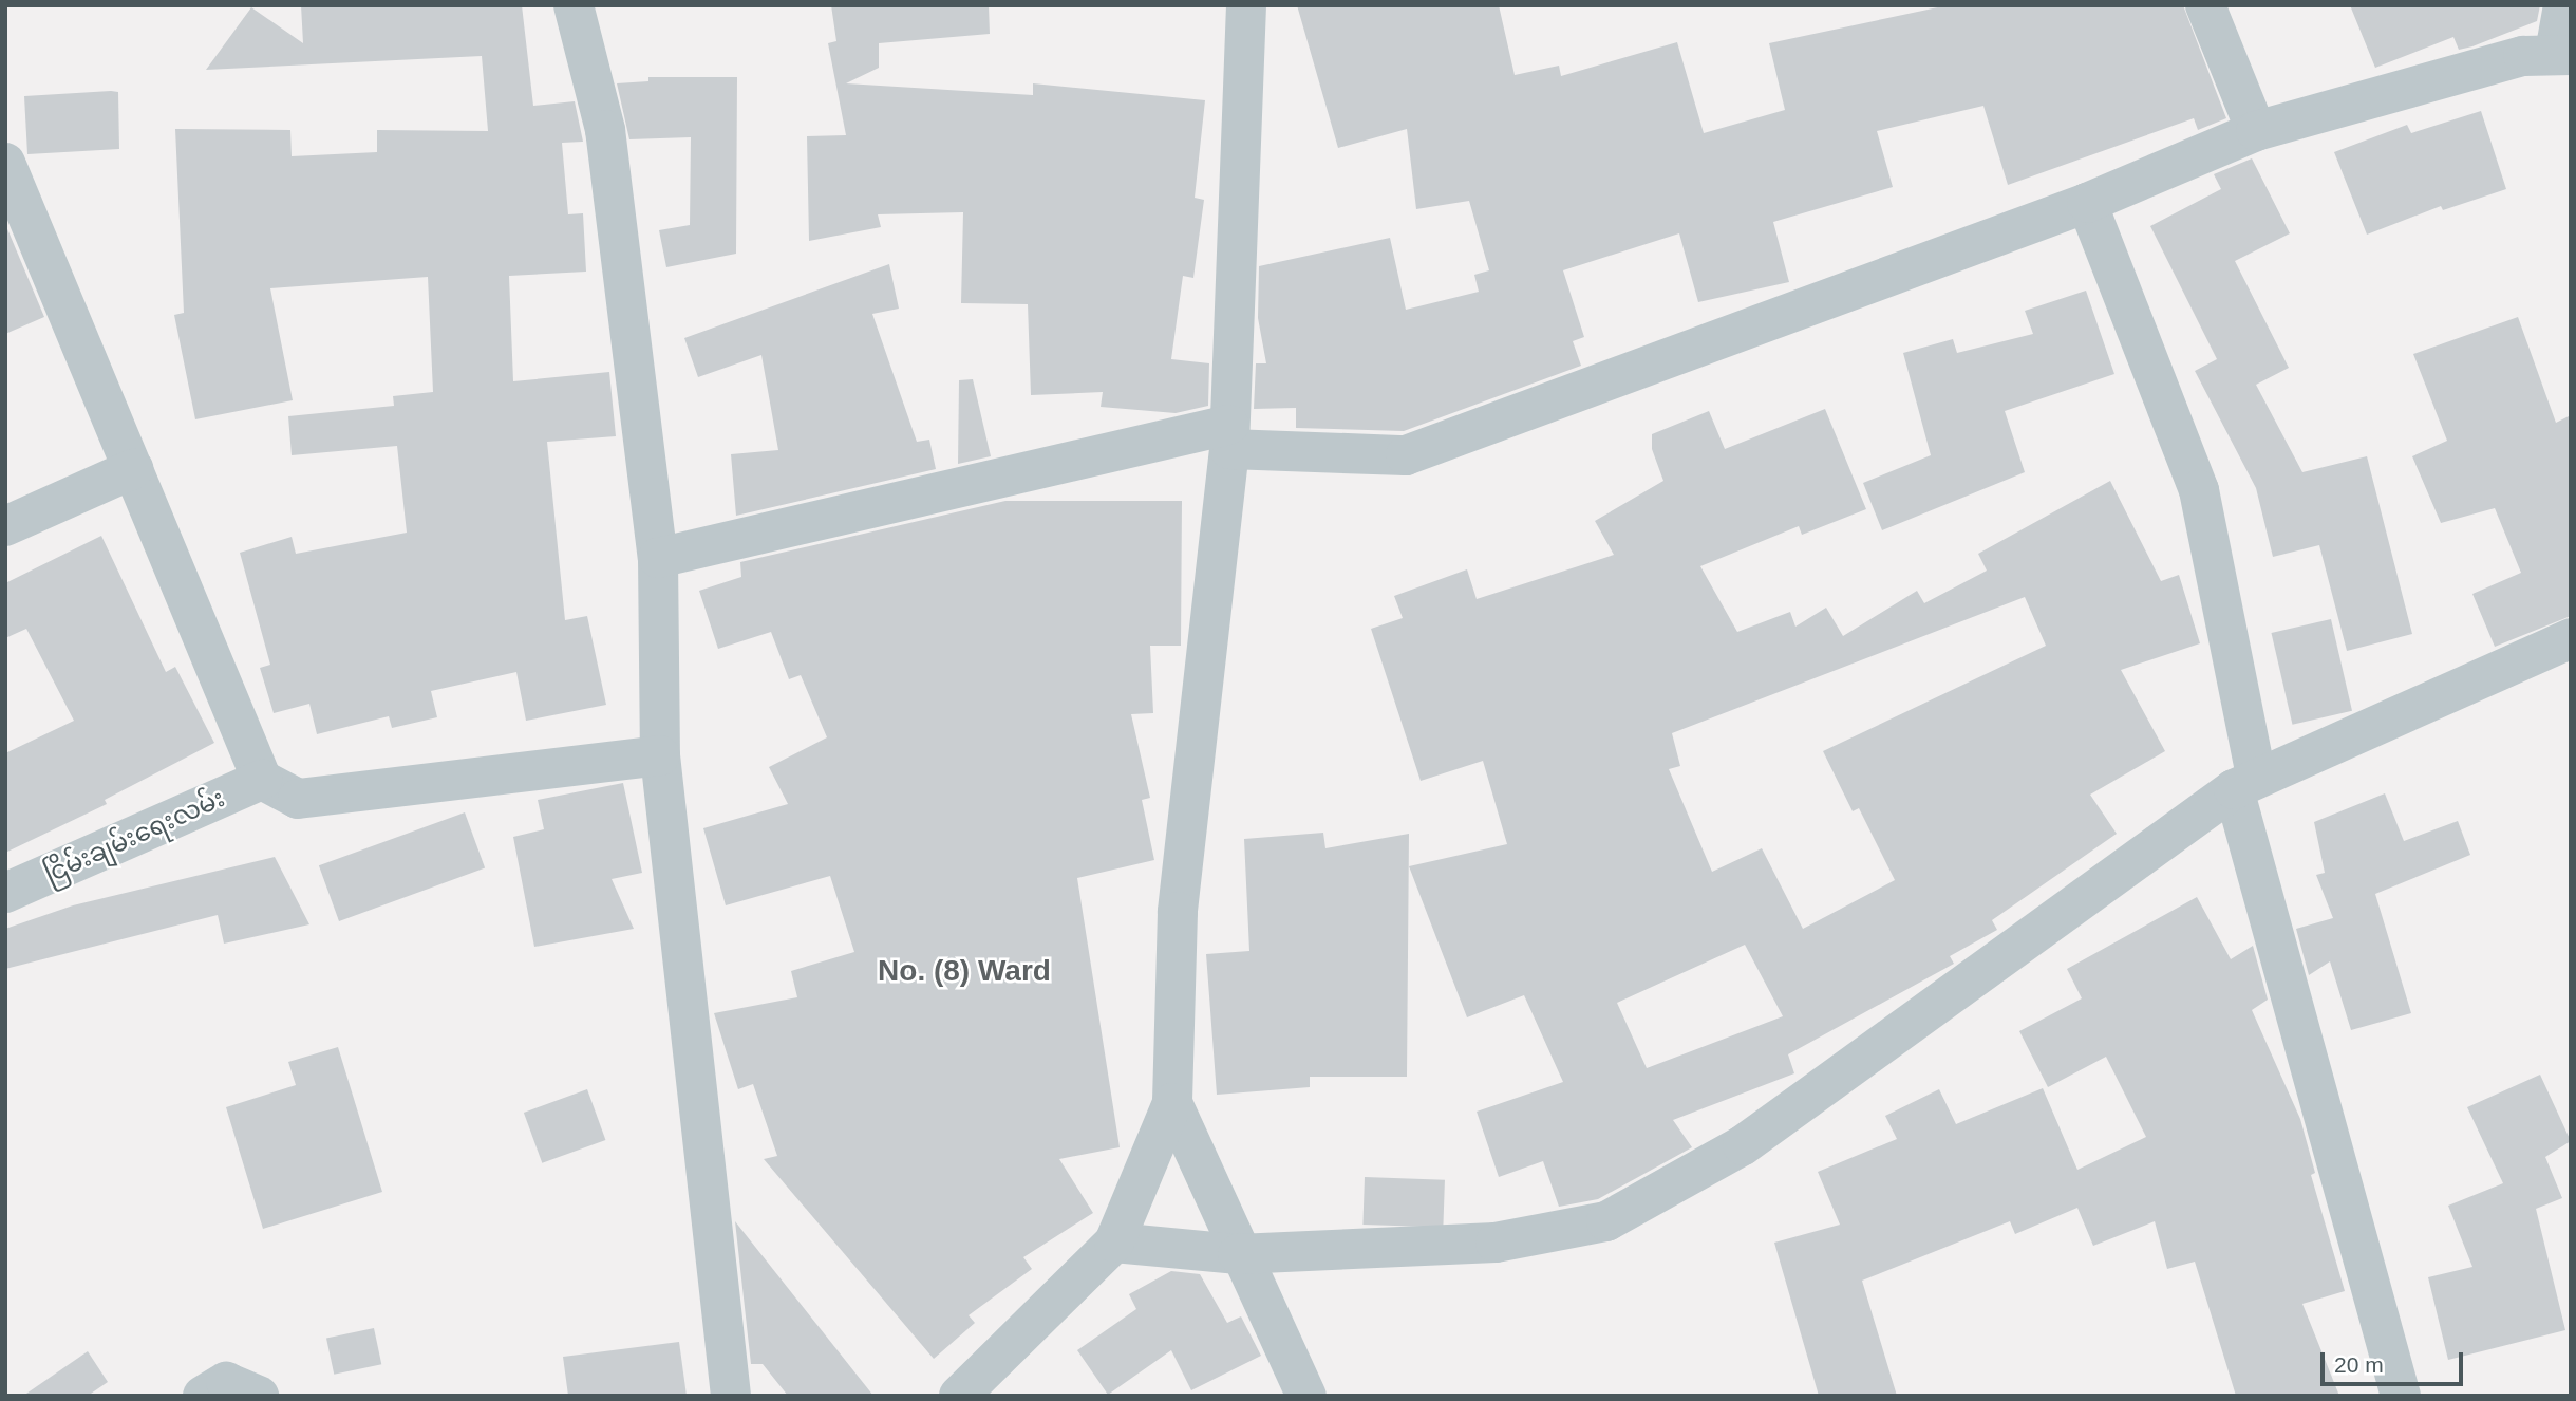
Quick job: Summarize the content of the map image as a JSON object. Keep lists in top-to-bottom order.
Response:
{
  "streets": {
    "street": ["ငြိမ်းချမ်းရေးလမ်း"]
  },
  "districts": ["No. (8) Ward"],
  "scale_bar": "20 m"
}
